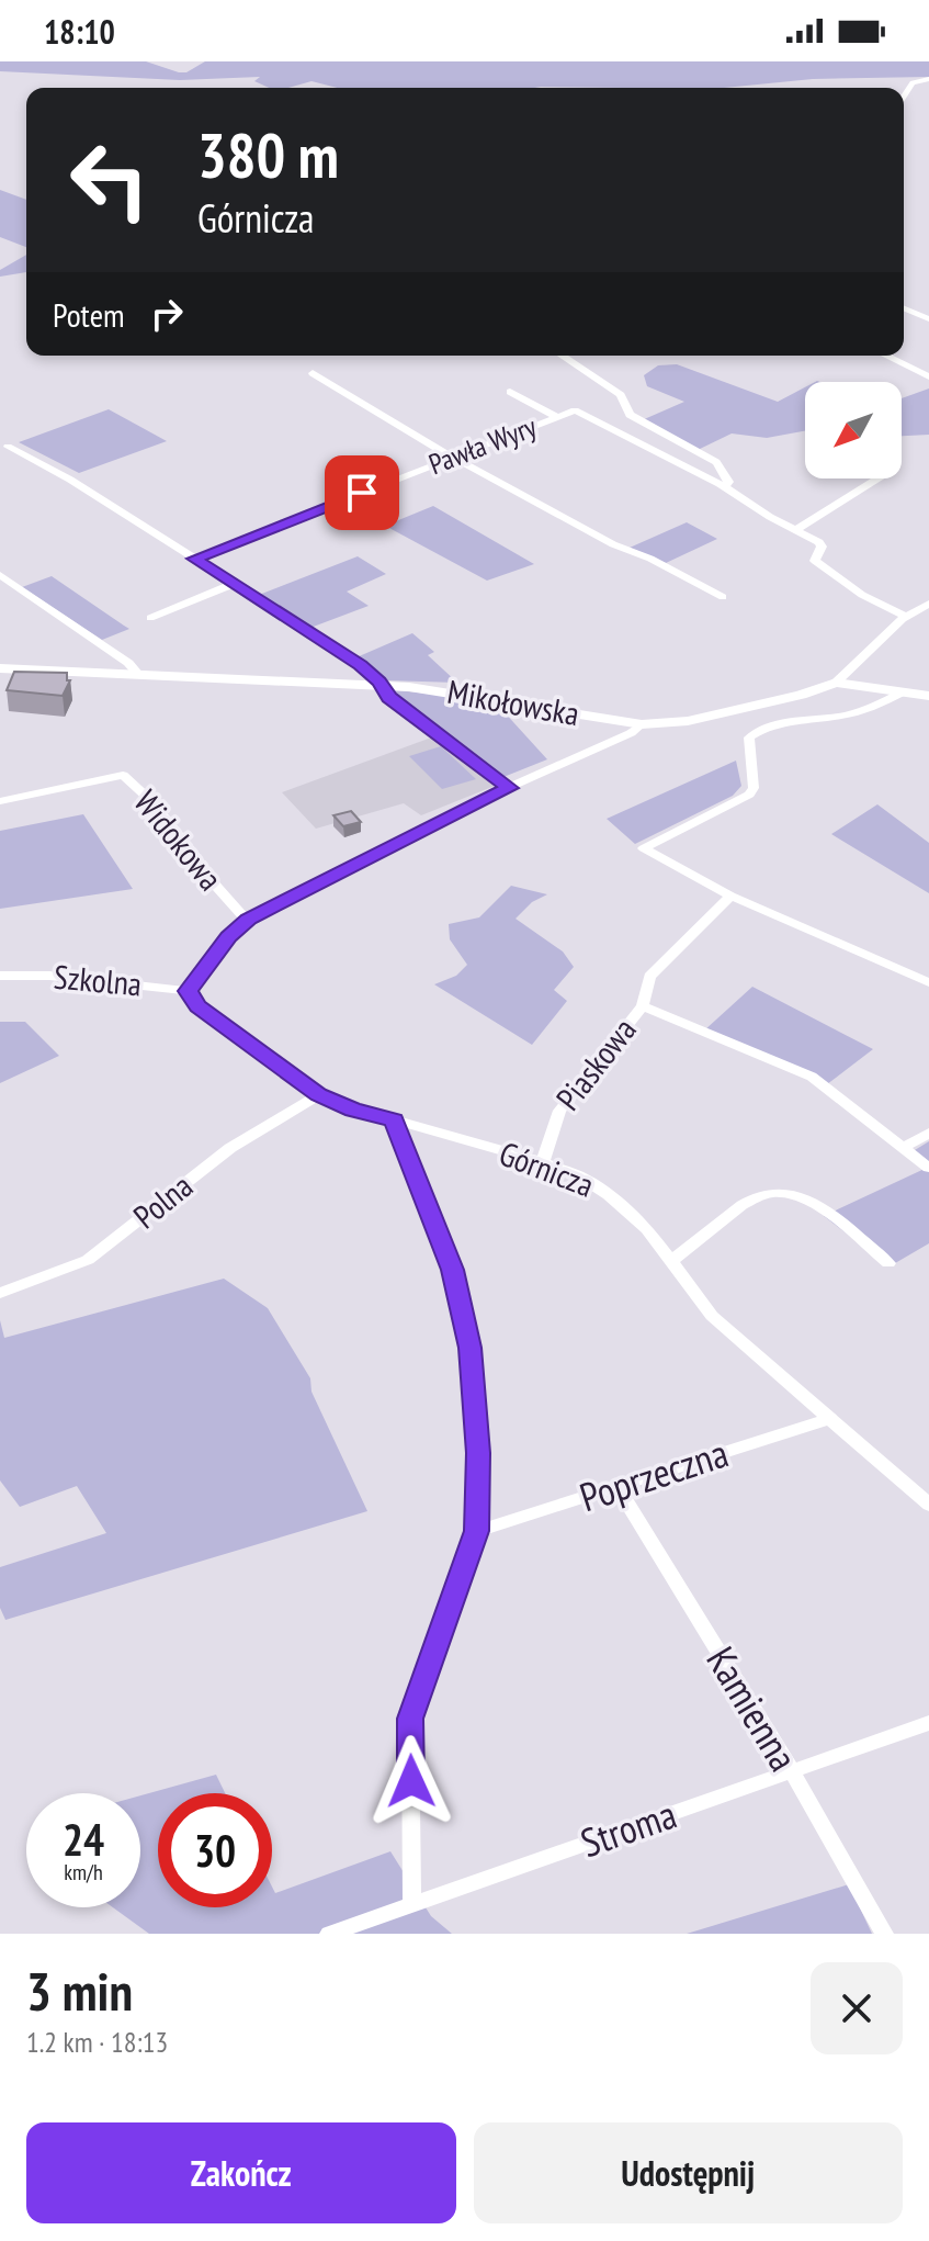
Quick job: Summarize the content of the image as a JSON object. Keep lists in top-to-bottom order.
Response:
{
  "streets": {
    "street": [
      "Pawła Wyry",
      "Mikołowska",
      "Widokowa",
      "Szkolna",
      "Piaskowa",
      "Górnicza",
      "Polna",
      "Poprzeczna",
      "Kamienna",
      "Stroma"
    ]
  },
  "crossings": [
    ["Mikołowska", "Szkolna"],
    ["Widokowa", "Szkolna"],
    ["Szkolna", "Górnicza"],
    ["Piaskowa", "Górnicza"],
    ["Górnicza", "Polna"],
    ["Górnicza", "Poprzeczna"],
    ["Poprzeczna", "Kamienna"],
    ["Kamienna", "Stroma"]
  ],
  "north": "bottom left",
  "page": {
    "status": "18:10",
    "turn": ["380 m", "Górnicza"],
    "then": "Potem",
    "speed": "24 km/h",
    "limit": "30",
    "heading": ["3 min", "1.2 km · 18:13"],
    "buttons": ["Zakończ", "Udostępnij"]
  }
}
